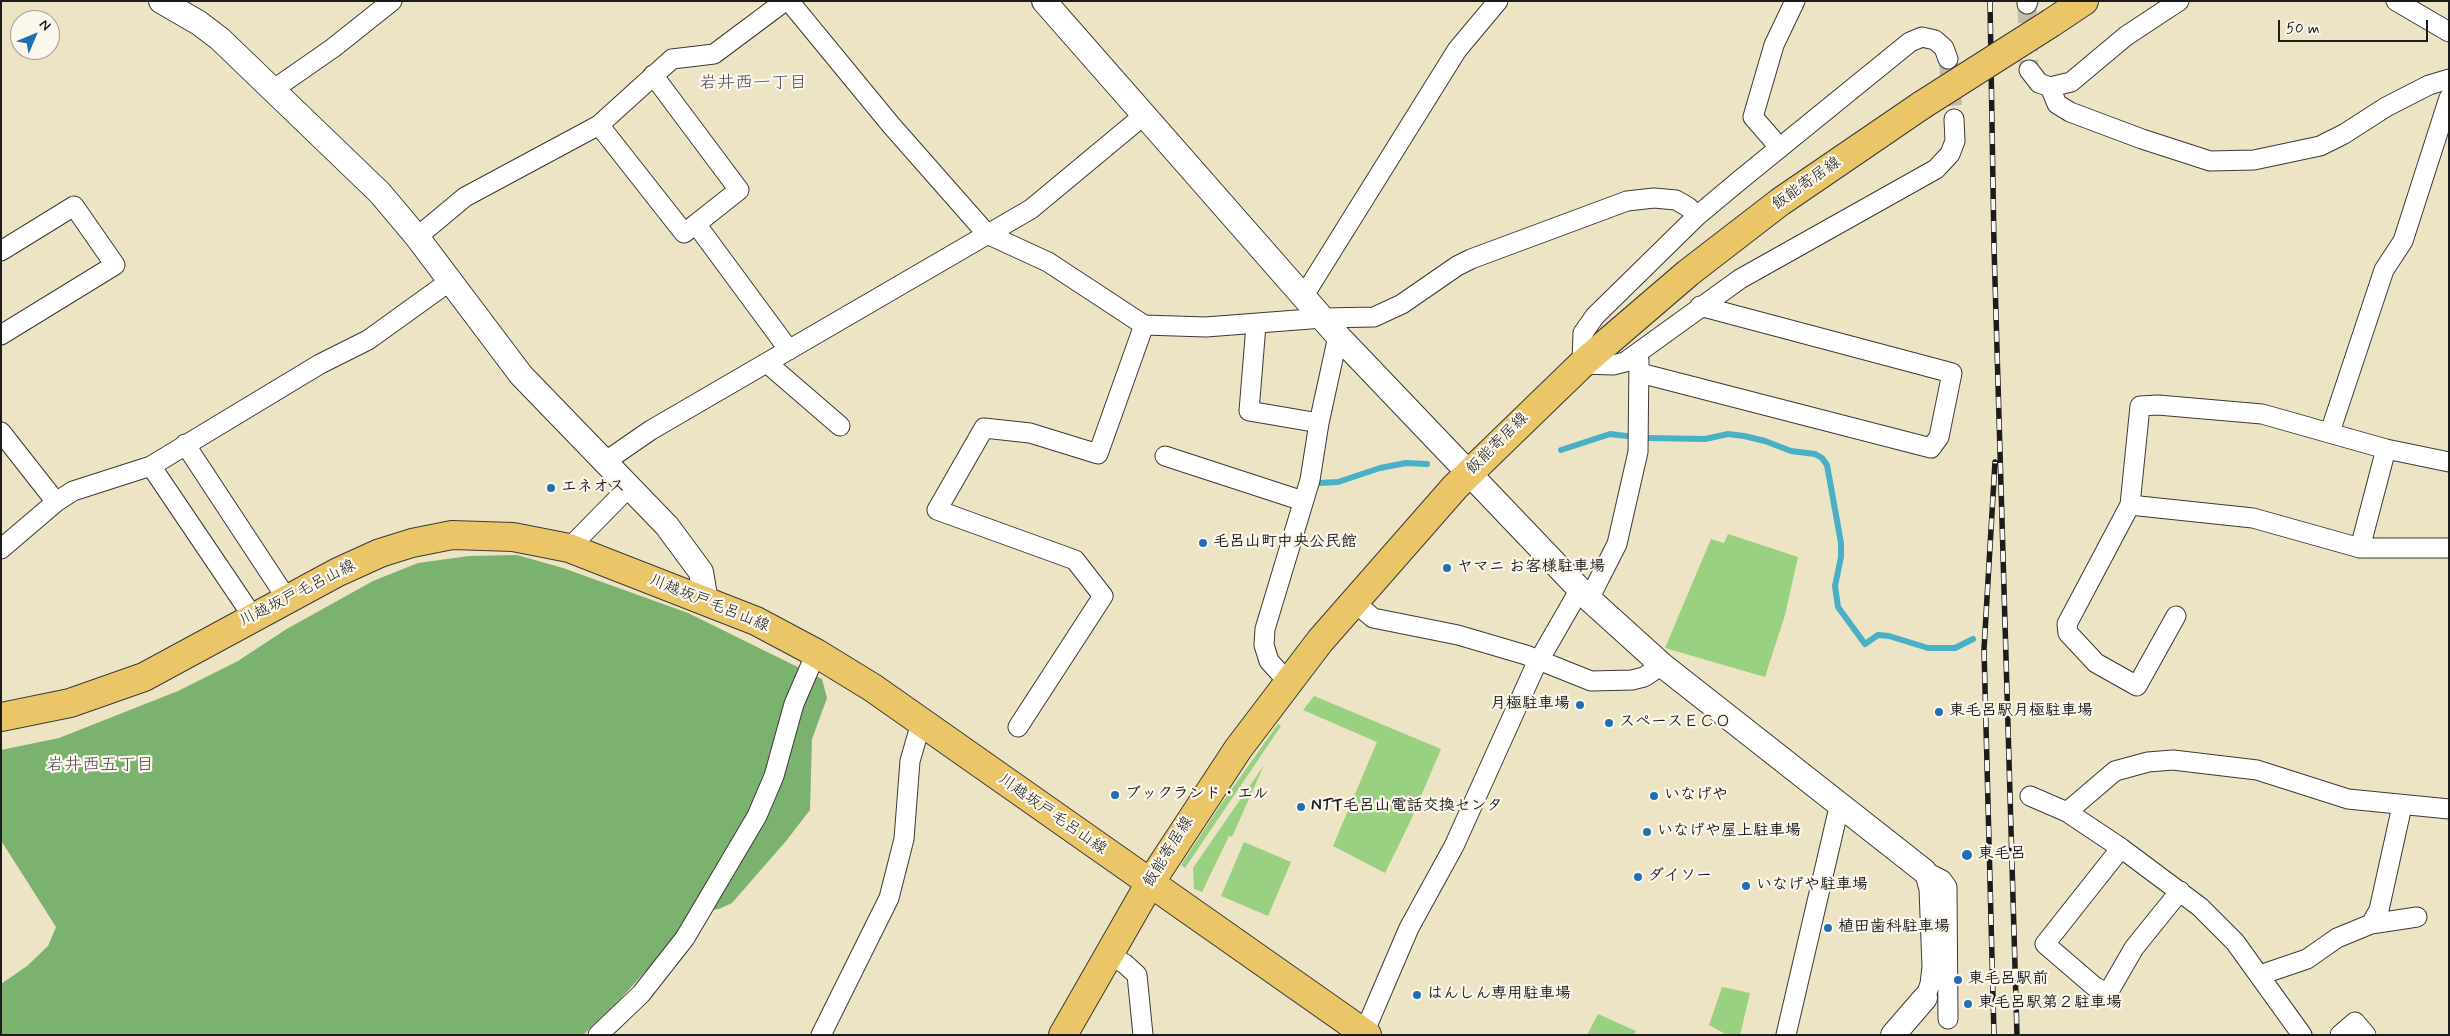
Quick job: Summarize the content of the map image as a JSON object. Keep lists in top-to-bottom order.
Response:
{
  "streets": {
    "main road": ["飯能寄居線", "川越坂戸毛呂山線"]
  },
  "crossings": [
    ["飯能寄居線", "川越坂戸毛呂山線"]
  ],
  "districts": ["岩井西一丁目", "岩井西五丁目"],
  "places": [
    "エネオス",
    "毛呂山町中央公民館",
    "ヤマニ お客様駐車場",
    "月極駐車場",
    "東毛呂駅月極駐車場",
    "スペースＥＣＯ",
    "ブックランド・エル",
    "いなげや",
    "NTT毛呂山電話交換センタ",
    "いなげや屋上駐車場",
    "東毛呂",
    "ダイソー",
    "いなげや駐車場",
    "植田歯科駐車場",
    "東毛呂駅前",
    "はんしん専用駐車場",
    "東毛呂駅第２駐車場"
  ],
  "scale_bar": "50 m",
  "north": "top right"
}
